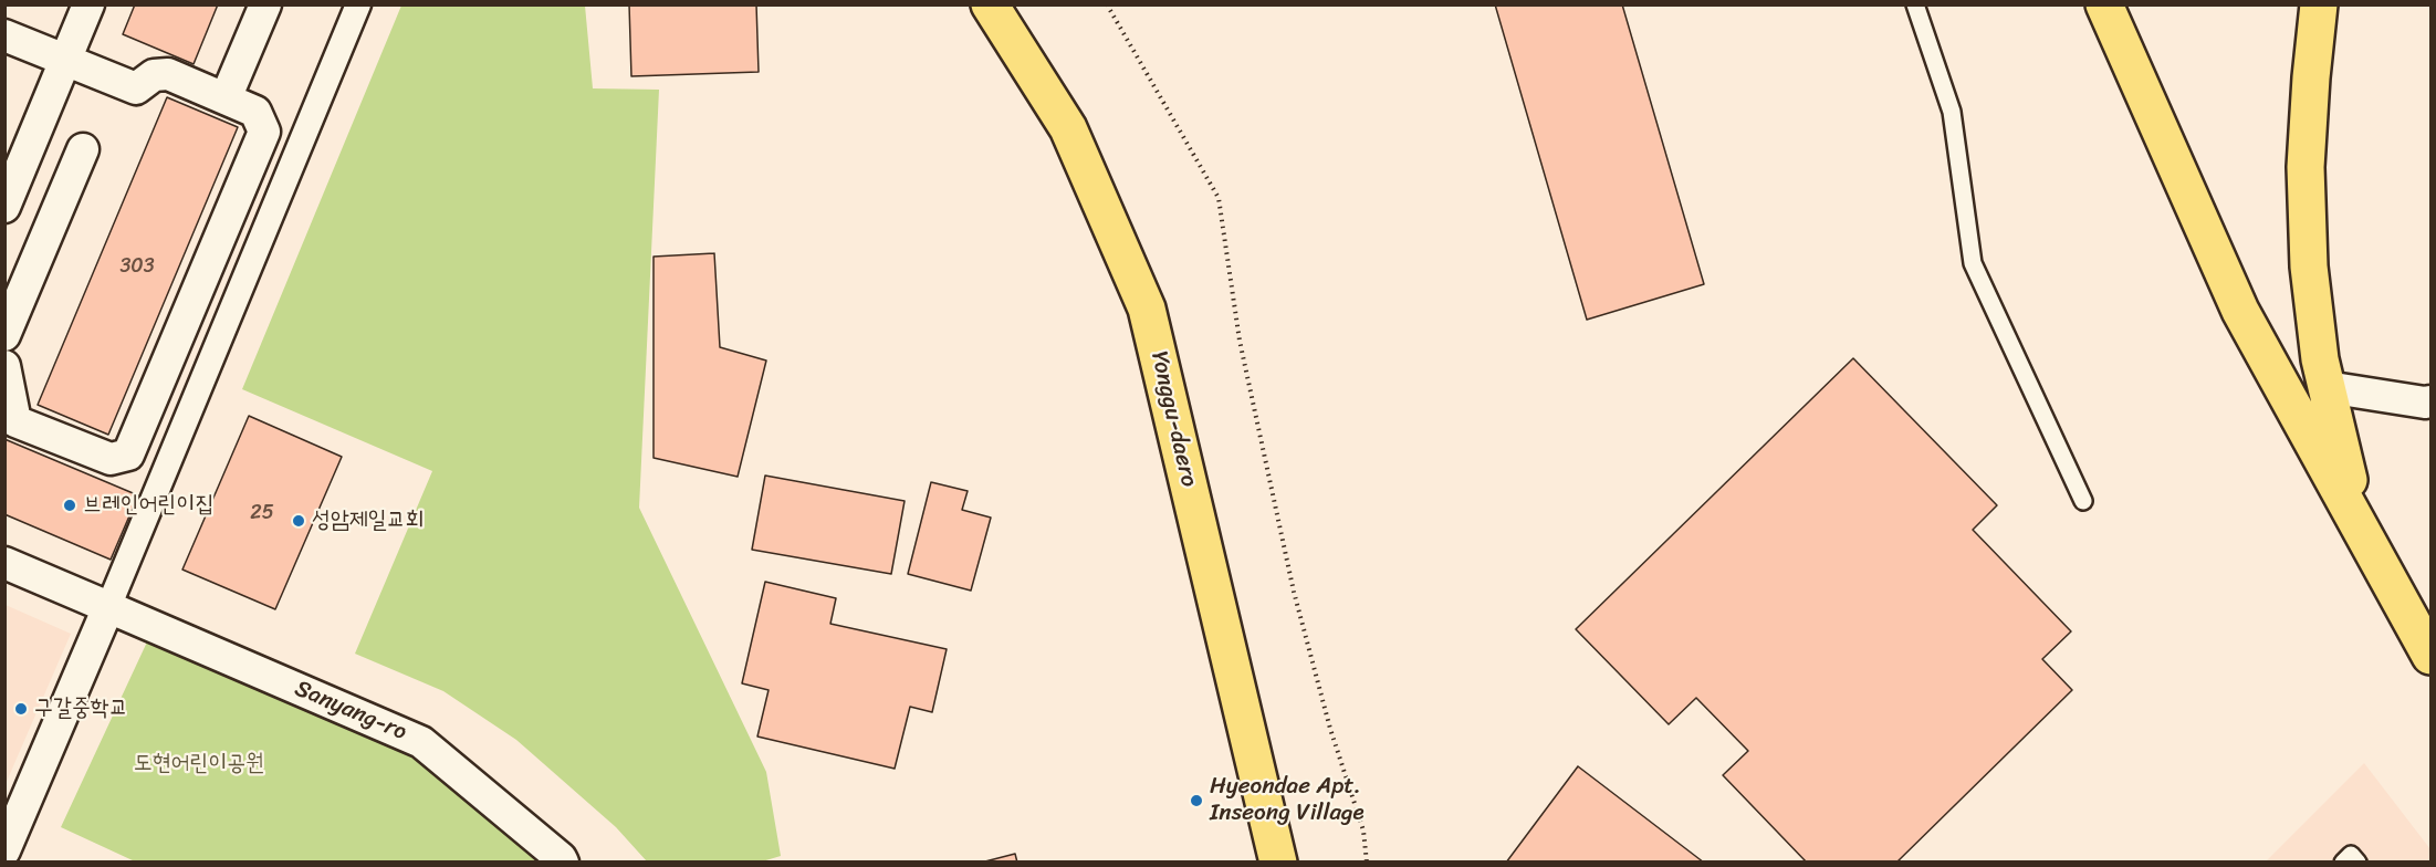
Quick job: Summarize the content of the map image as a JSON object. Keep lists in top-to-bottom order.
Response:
{
  "streets": {
    "main road": ["Yonggu-daero"],
    "street": ["Sanyang-ro"]
  },
  "parks": ["도현어린이공원"],
  "places": [
    "브레인어린이집",
    "성암제일교회",
    "구갈중학교",
    "Hyeondae Apt. Inseong Village"
  ],
  "house_numbers": ["303", "25"]
}
